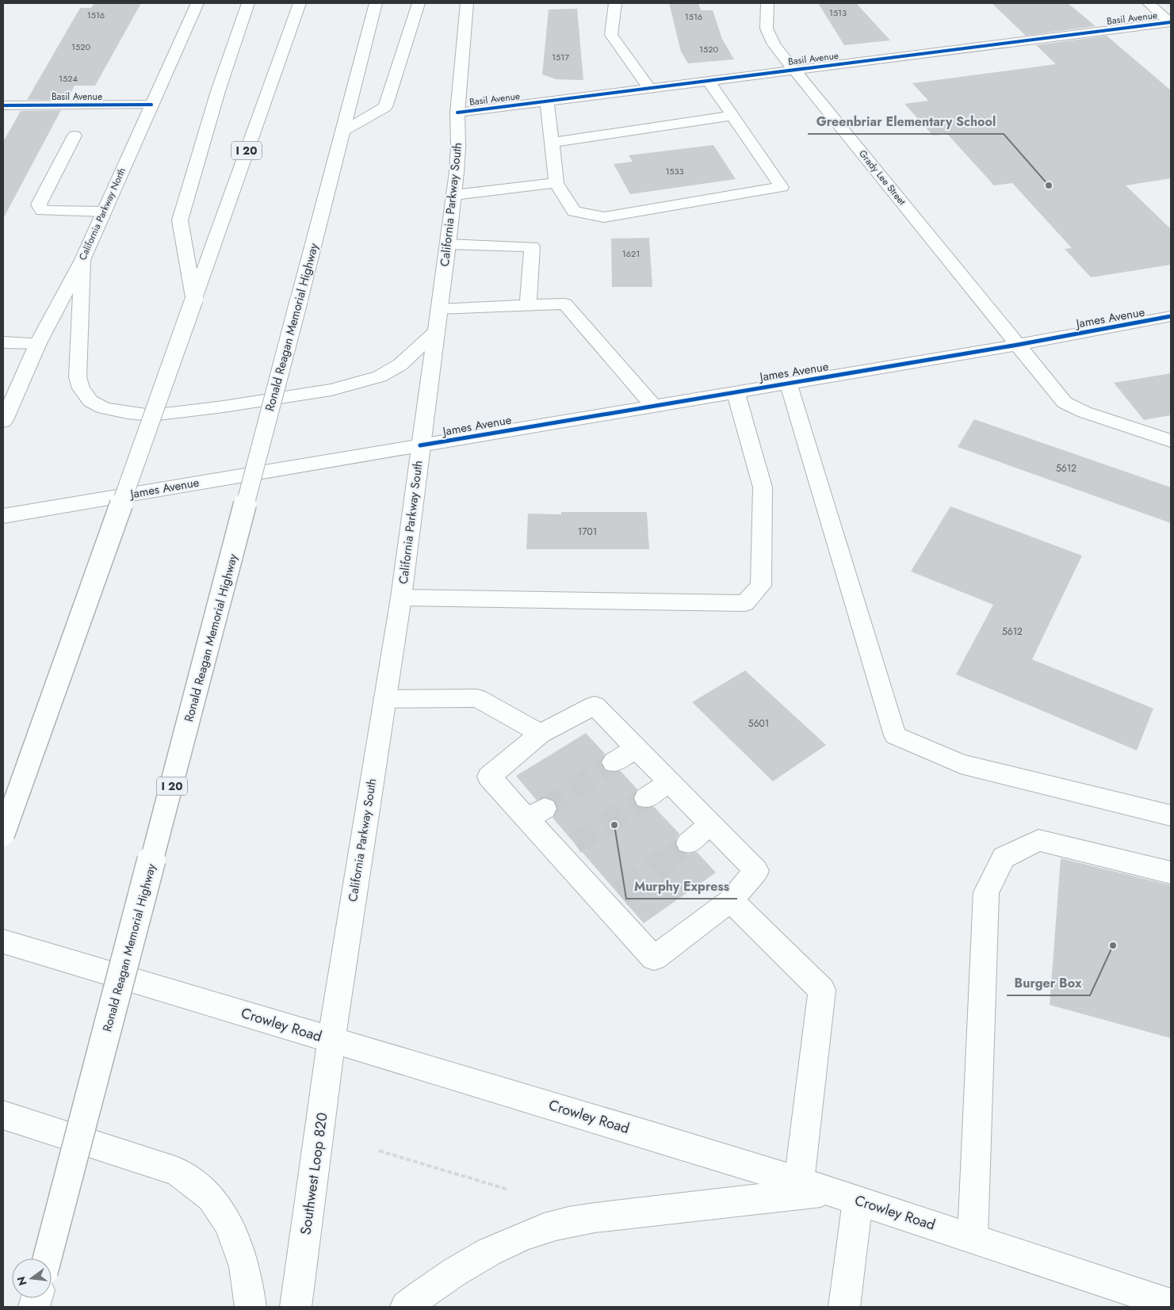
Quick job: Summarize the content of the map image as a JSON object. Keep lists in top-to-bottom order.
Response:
{
  "streets": {
    "main road": [
      "Basil Avenue",
      "I 20",
      "Grady Lee Street",
      "California Parkway South",
      "California Parkway North",
      "James Avenue",
      "Ronald Reagan Memorial Highway",
      "Crowley Road",
      "Southwest Loop 820"
    ]
  },
  "crossings": [
    ["Basil Avenue", "Grady Lee Street"],
    ["Basil Avenue", "California Parkway South"],
    ["Basil Avenue", "California Parkway North"],
    ["Grady Lee Street", "James Avenue"],
    ["California Parkway South", "James Avenue"],
    ["California Parkway South", "Crowley Road"],
    ["California Parkway South", "Southwest Loop 820"],
    ["Crowley Road", "Southwest Loop 820"]
  ],
  "places": ["Greenbriar Elementary School", "Murphy Express", "Burger Box"],
  "house_numbers": [
    "1513",
    "1516",
    "1516",
    "1520",
    "1520",
    "1517",
    "1524",
    "1533",
    "1621",
    "5612",
    "1701",
    "5612",
    "5601"
  ],
  "north": "left"
}
